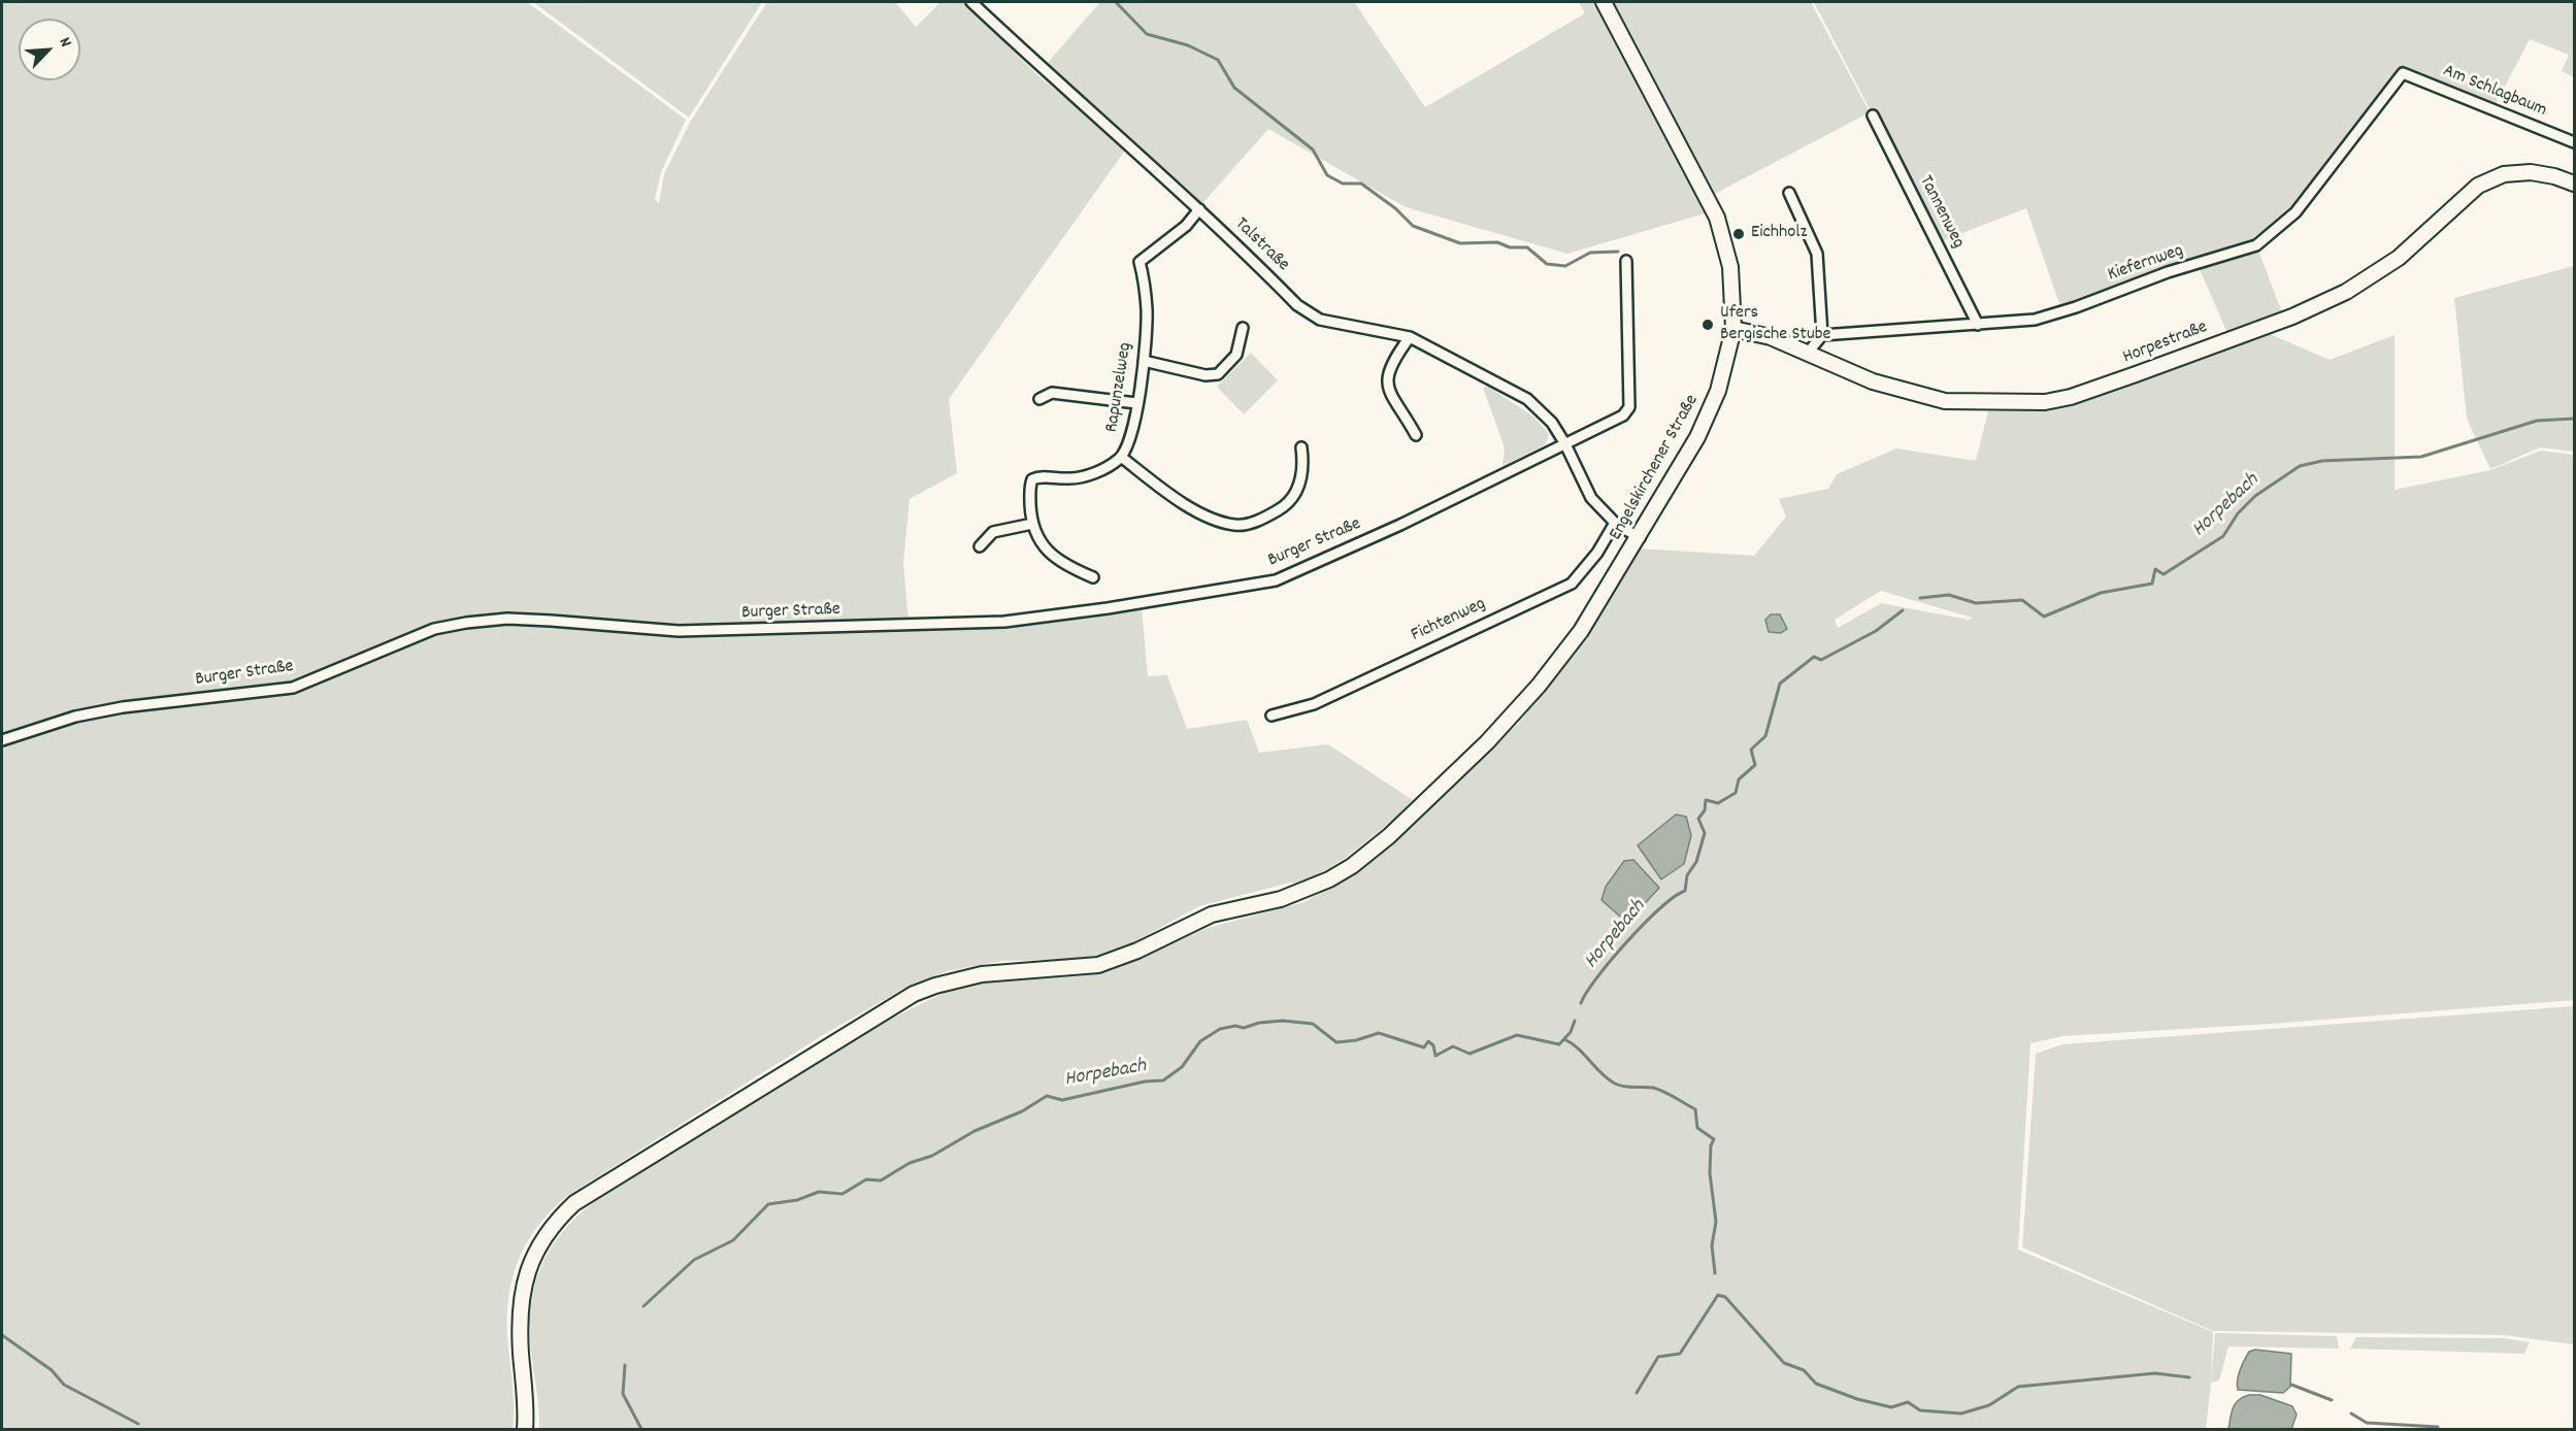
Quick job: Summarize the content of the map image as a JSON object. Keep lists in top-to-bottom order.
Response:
{
  "streets": {
    "street": [
      "Am Schlagbaum",
      "Tannenweg",
      "Talstraße",
      "Kiefernweg",
      "Horpestraße",
      "Rapunzelweg",
      "Engelskirchener Straße",
      "Burger Straße",
      "Fichtenweg"
    ]
  },
  "crossings": [
    ["Am Schlagbaum", "Kiefernweg"],
    ["Tannenweg", "Kiefernweg"],
    ["Talstraße", "Rapunzelweg"],
    ["Talstraße", "Engelskirchener Straße"],
    ["Talstraße", "Burger Straße"],
    ["Talstraße", "Fichtenweg"],
    ["Horpestraße", "Engelskirchener Straße"]
  ],
  "water": ["Horpebach"],
  "places": ["Eichholz", "Ufers Bergische Stube"],
  "north": "top right"
}
